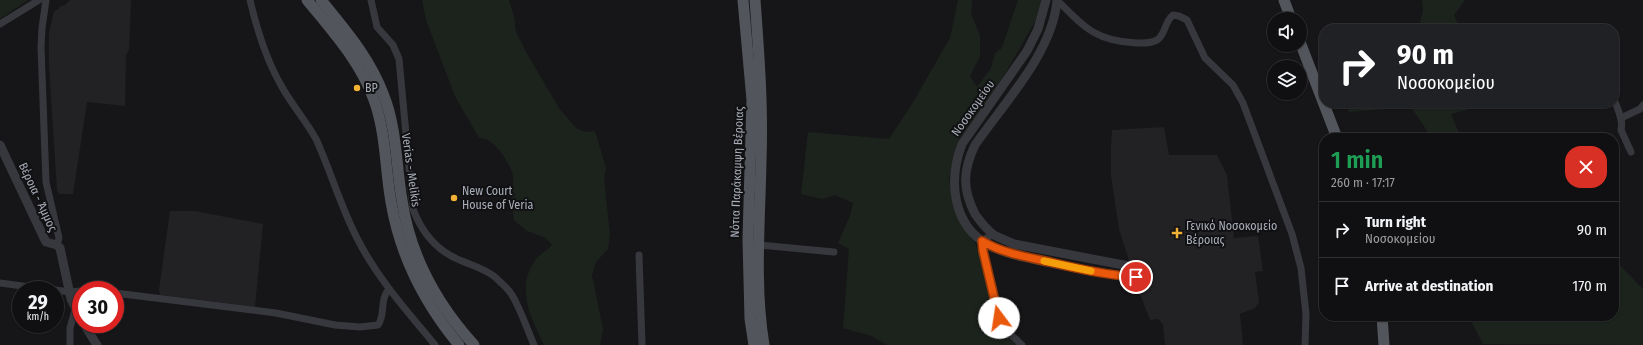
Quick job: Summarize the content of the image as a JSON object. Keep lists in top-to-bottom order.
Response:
{
  "streets": {
    "main road": ["Verias - Melikis", "Νότια Παράκαμψη Βέροιας"],
    "street": ["Νοσοκομείου", "Βέροια - Άμμος"]
  },
  "places": {
    "other": ["BP", "New Court House of Veria"],
    "health": ["Γενικό Νοσοκομείο Βέροιας"]
  },
  "page": {
    "turn": ["90 m", "Νοσοκομείου"],
    "heading": ["1 min", "260 m · 17:17"],
    "list": [
      {
        "name": "Turn right",
        "note": "Νοσοκομείου",
        "value": "90 m"
      },
      {
        "name": "Arrive at destination",
        "value": "170 m"
      }
    ],
    "speed": "29 km/h",
    "limit": "30"
  }
}
